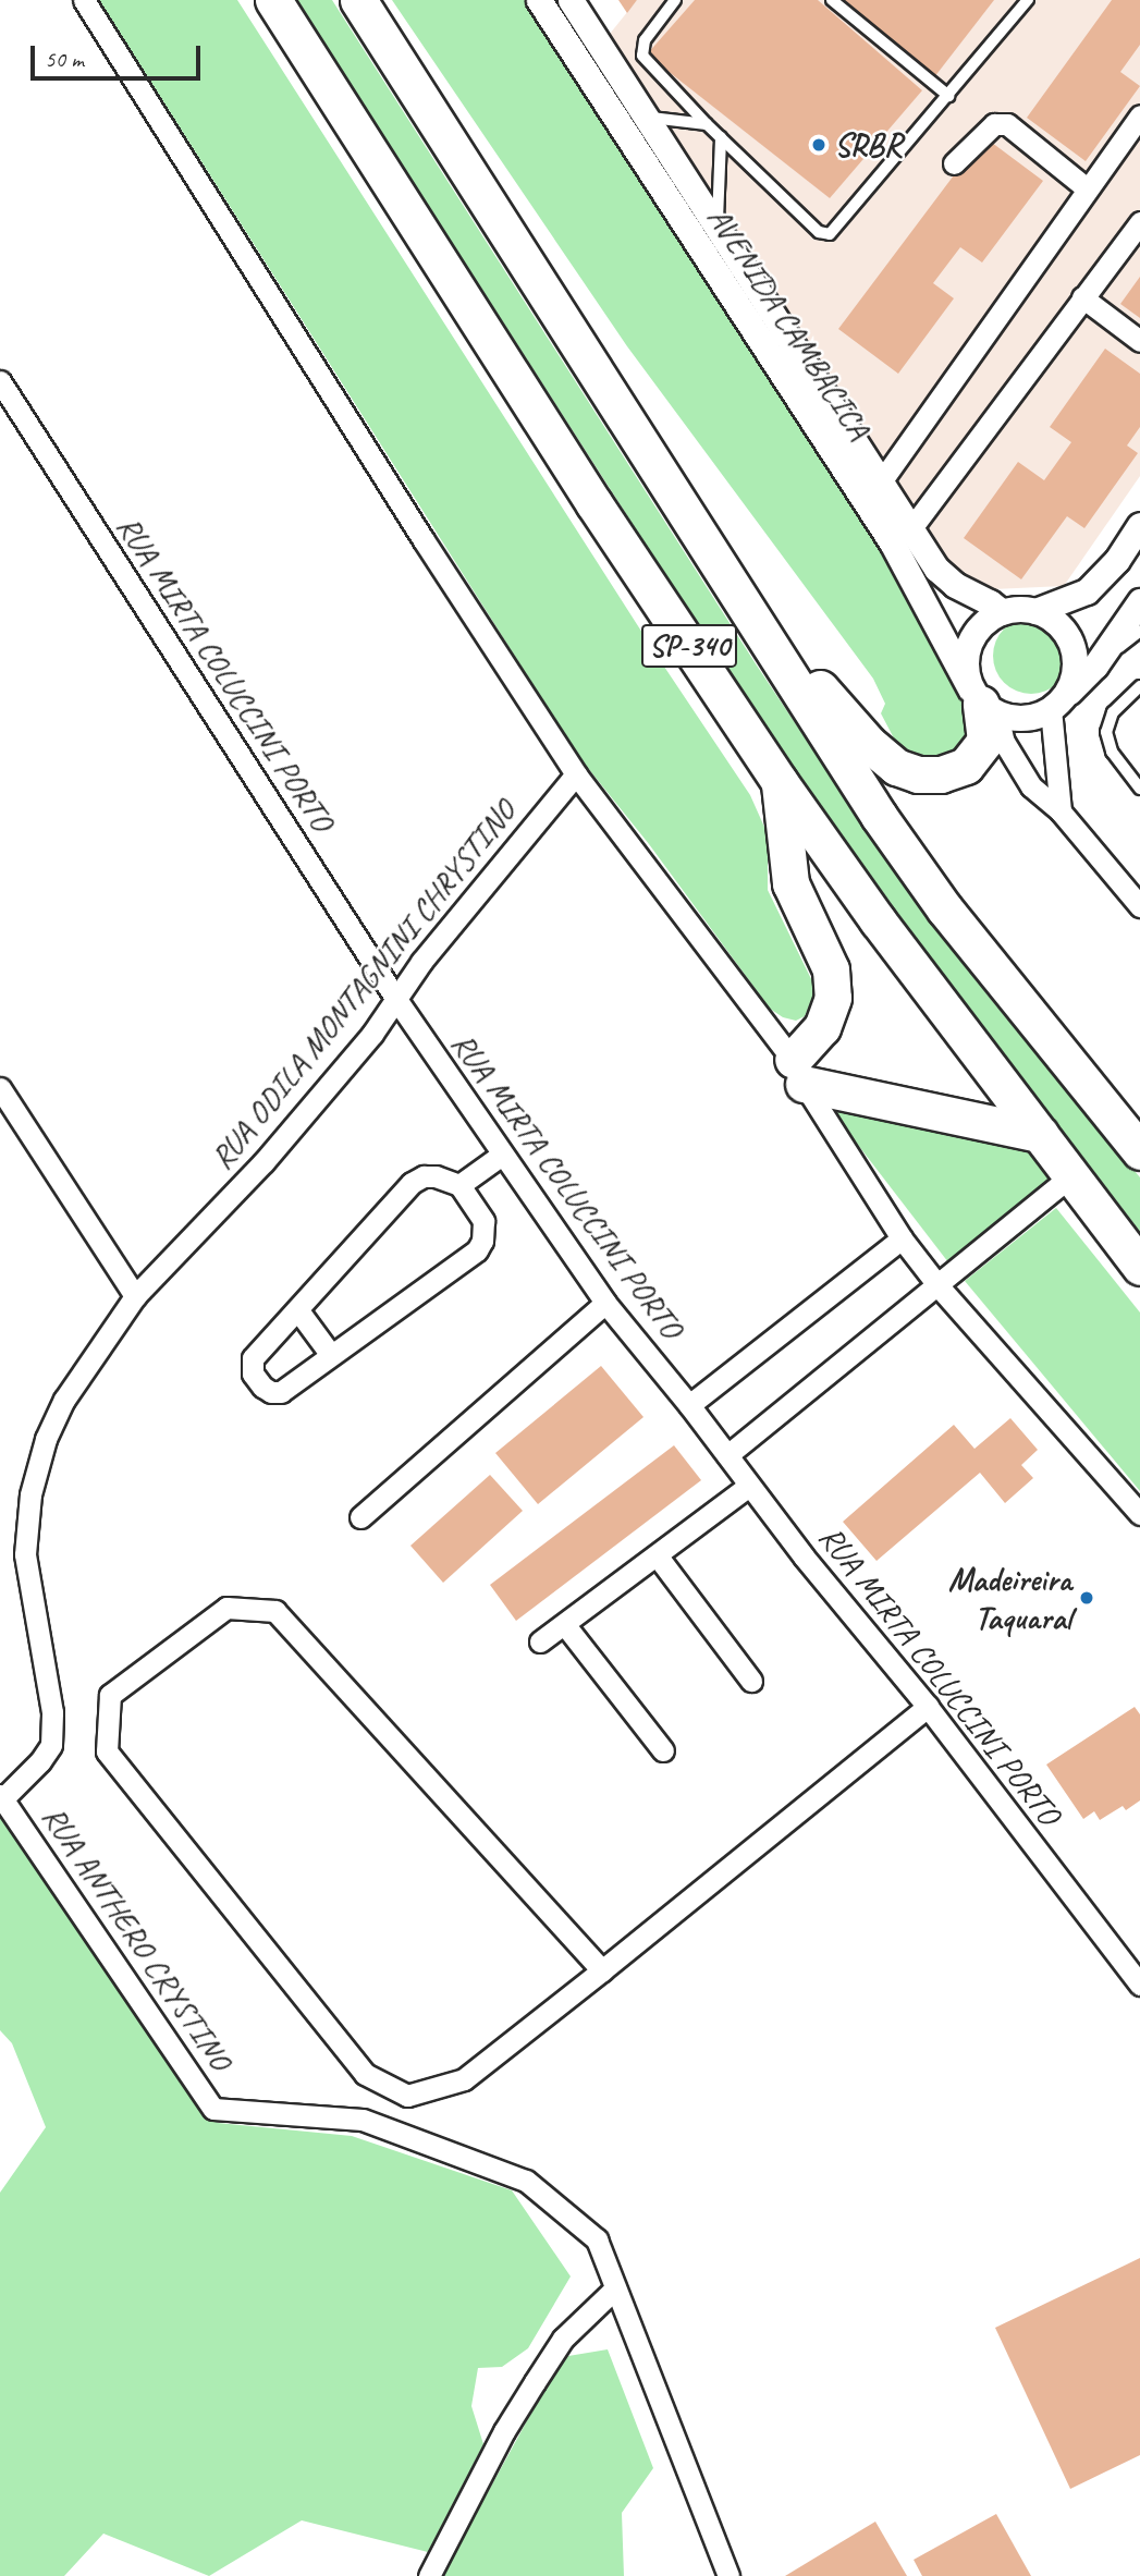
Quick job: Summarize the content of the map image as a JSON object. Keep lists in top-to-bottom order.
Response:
{
  "streets": {
    "highway": ["SP-340"],
    "street": [
      "AVENIDA CAMBACICA",
      "RUA MIRTA COLUCCINI PORTO",
      "RUA ODILA MONTAGNINI CHRYSTINO",
      "RUA ANTHERO CRYSTINO"
    ]
  },
  "crossings": [
    ["RUA MIRTA COLUCCINI PORTO", "RUA ODILA MONTAGNINI CHRYSTINO"],
    ["RUA ODILA MONTAGNINI CHRYSTINO", "RUA ANTHERO CRYSTINO"]
  ],
  "places": ["SRBR", "Madeireira Taquaral"],
  "scale_bar": "50 m"
}
